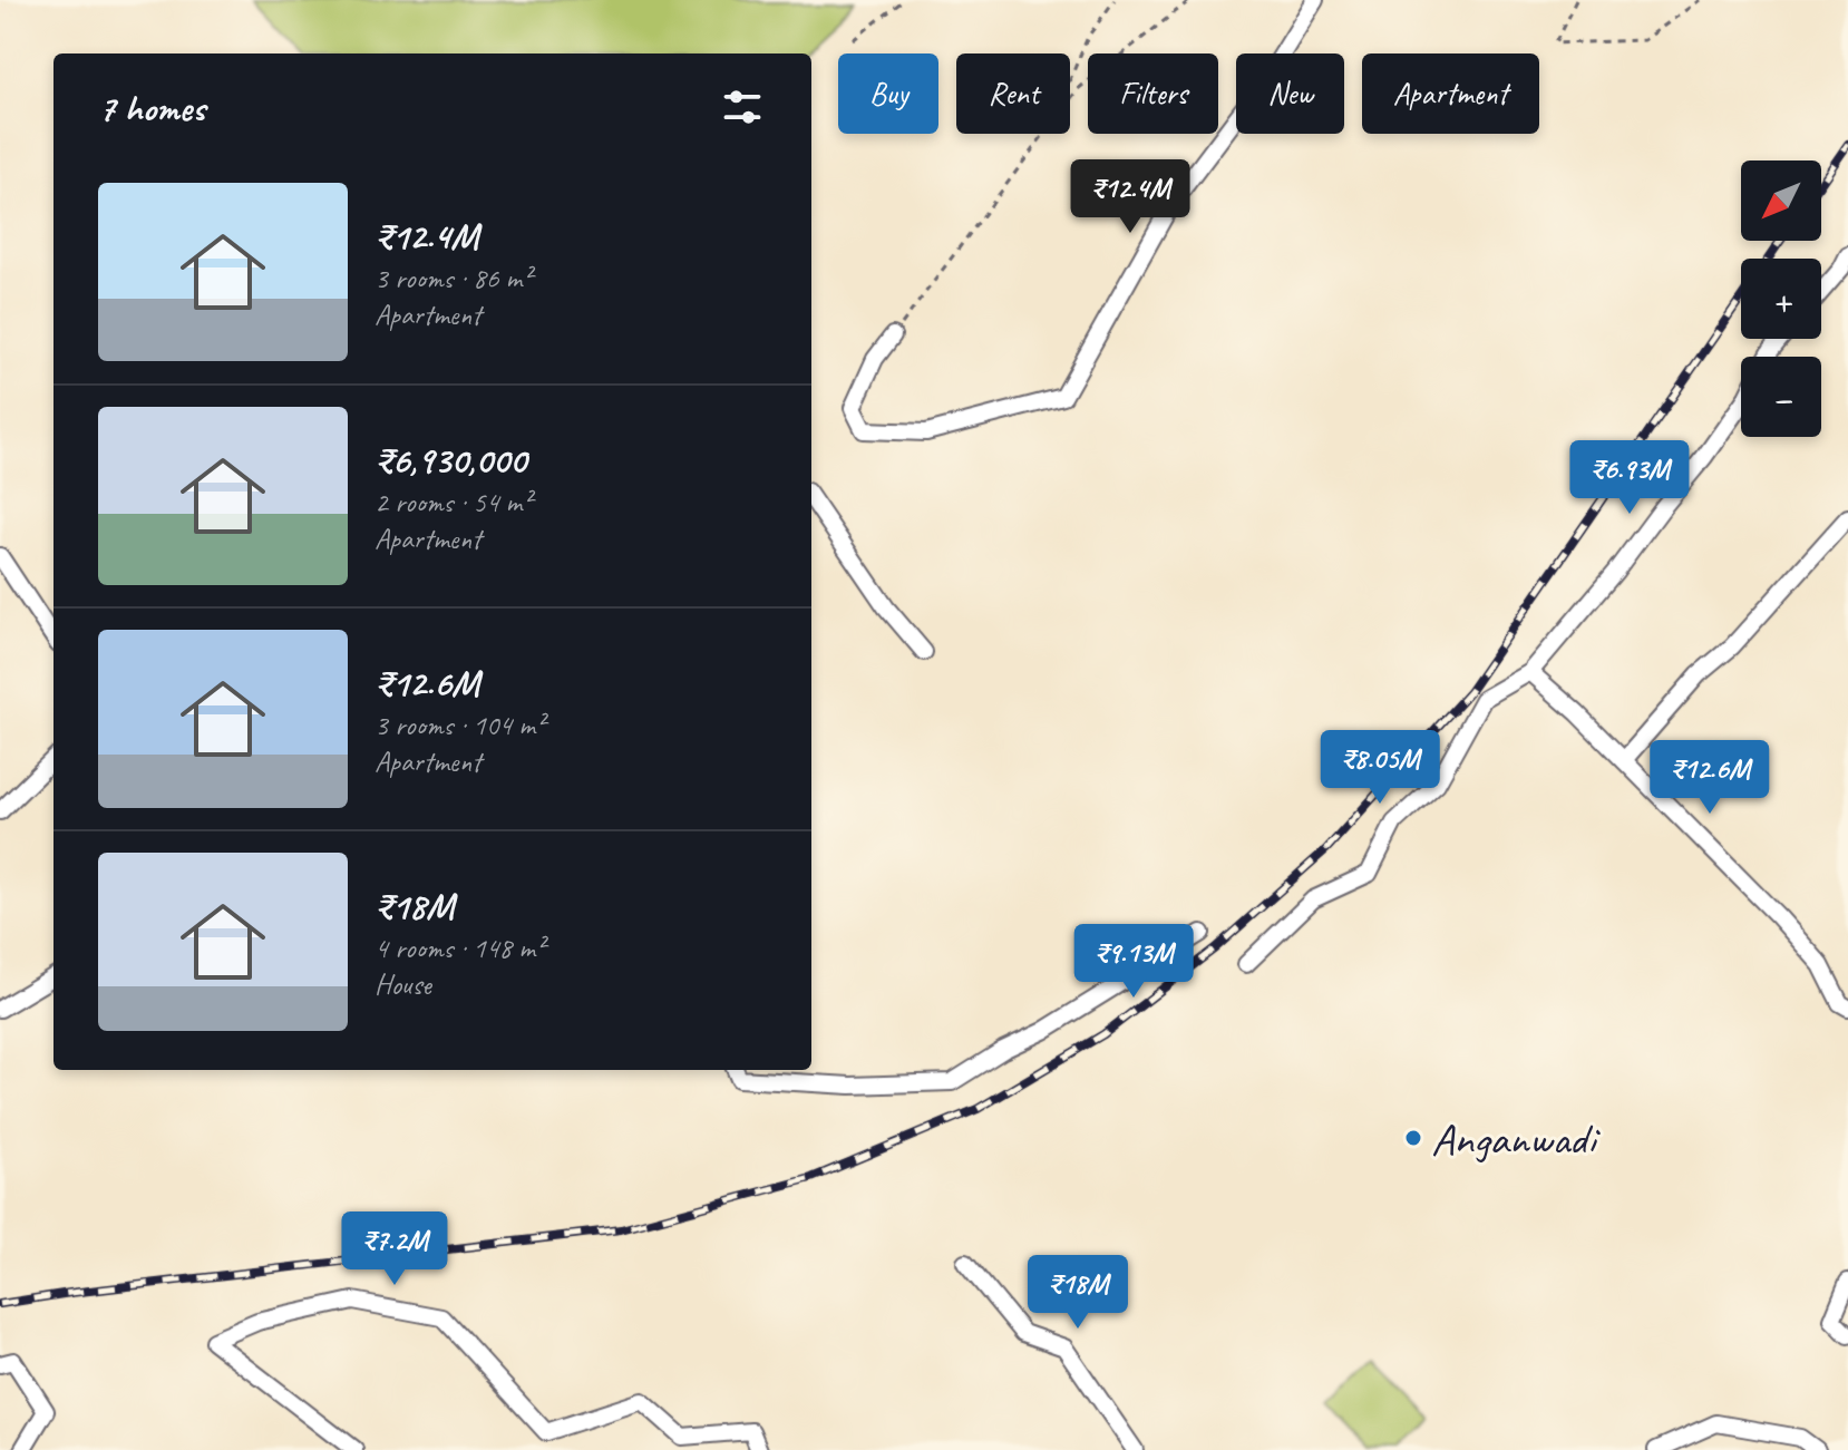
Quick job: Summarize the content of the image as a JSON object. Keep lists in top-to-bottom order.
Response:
{
  "places": ["Anganwadi"],
  "north": "bottom left",
  "page": {
    "chip": [
      "Buy",
      "Rent",
      "Filters",
      "New",
      "Apartment"
    ],
    "heading": "7 homes",
    "price": [
      "₹12.4M",
      "₹6.93M",
      "₹8.05M",
      "₹12.6M",
      "₹9.13M",
      "₹7.2M",
      "₹18M"
    ],
    "map_buttons": ["+", "−"],
    "list": [
      {
        "name": "₹12.4M",
        "note": "3 rooms · 86 m² · Apartment"
      },
      {
        "name": "₹6,930,000",
        "note": "2 rooms · 54 m² · Apartment"
      },
      {
        "name": "₹12.6M",
        "note": "3 rooms · 104 m² · Apartment"
      },
      {
        "name": "₹18M",
        "note": "4 rooms · 148 m² · House"
      }
    ]
  }
}
